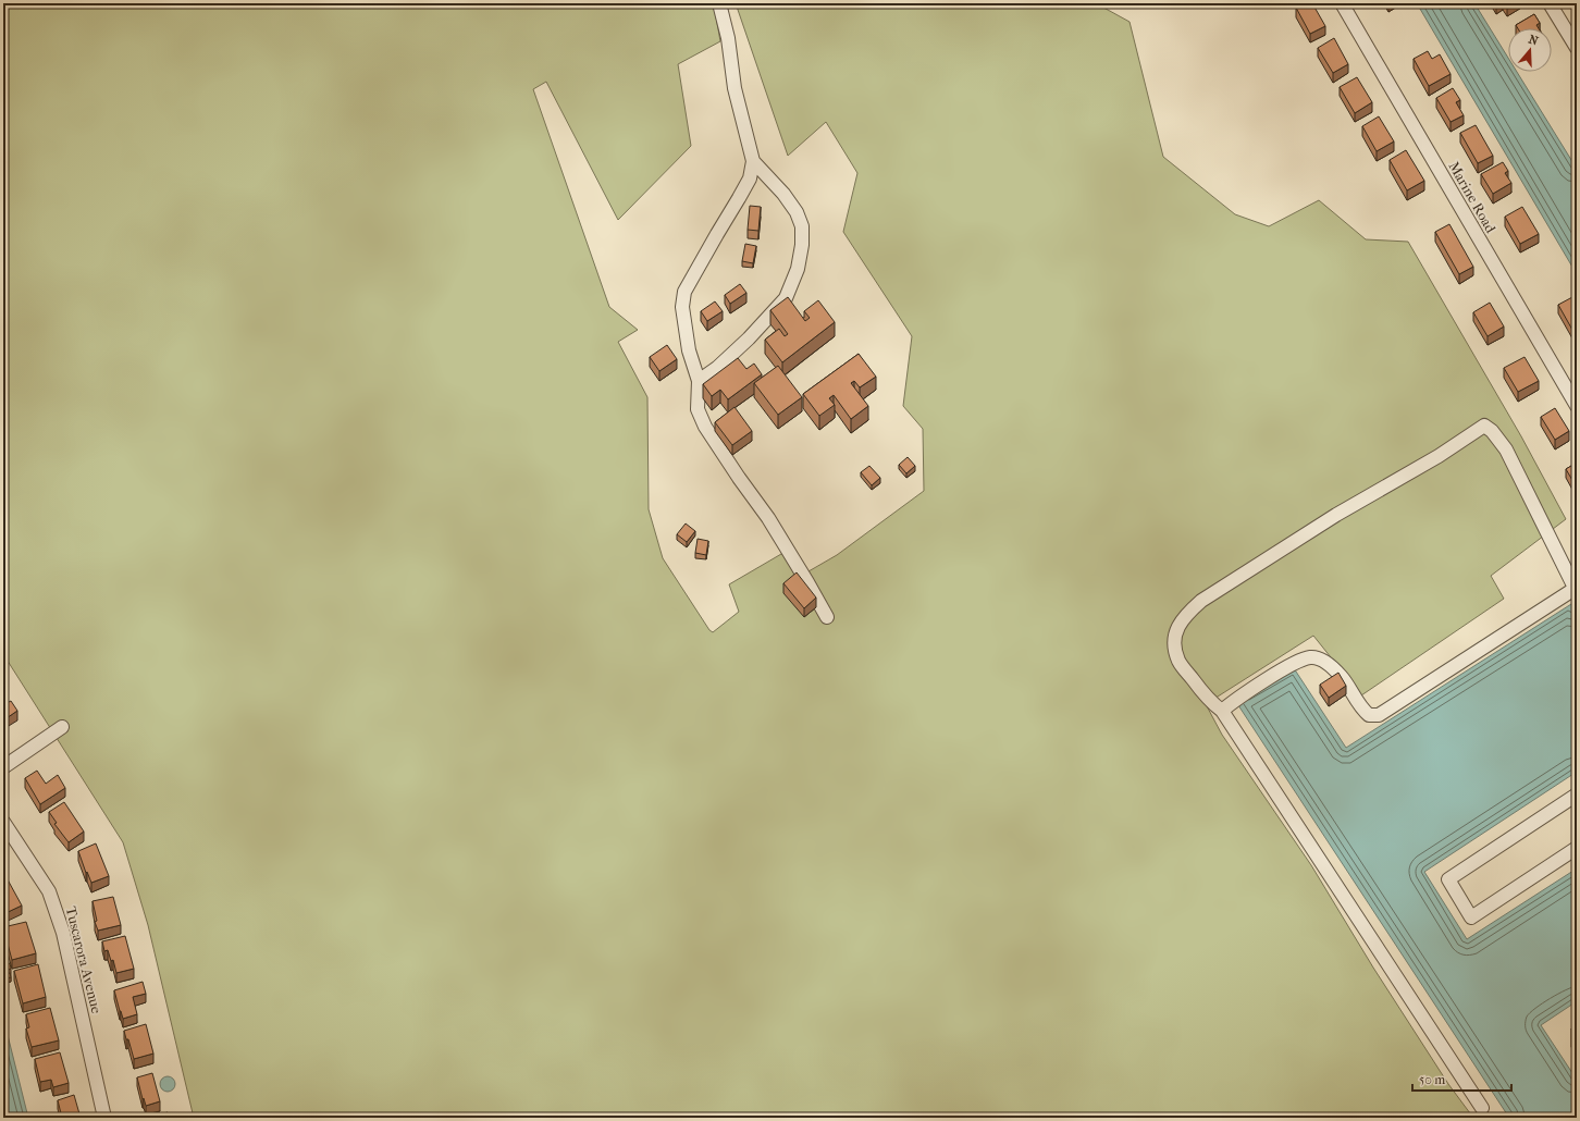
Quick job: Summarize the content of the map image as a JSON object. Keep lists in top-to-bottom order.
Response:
{
  "streets": {
    "street": ["Marine Road", "Tuscarora Avenue"]
  },
  "scale_bar": "50 m",
  "north": "top"
}
